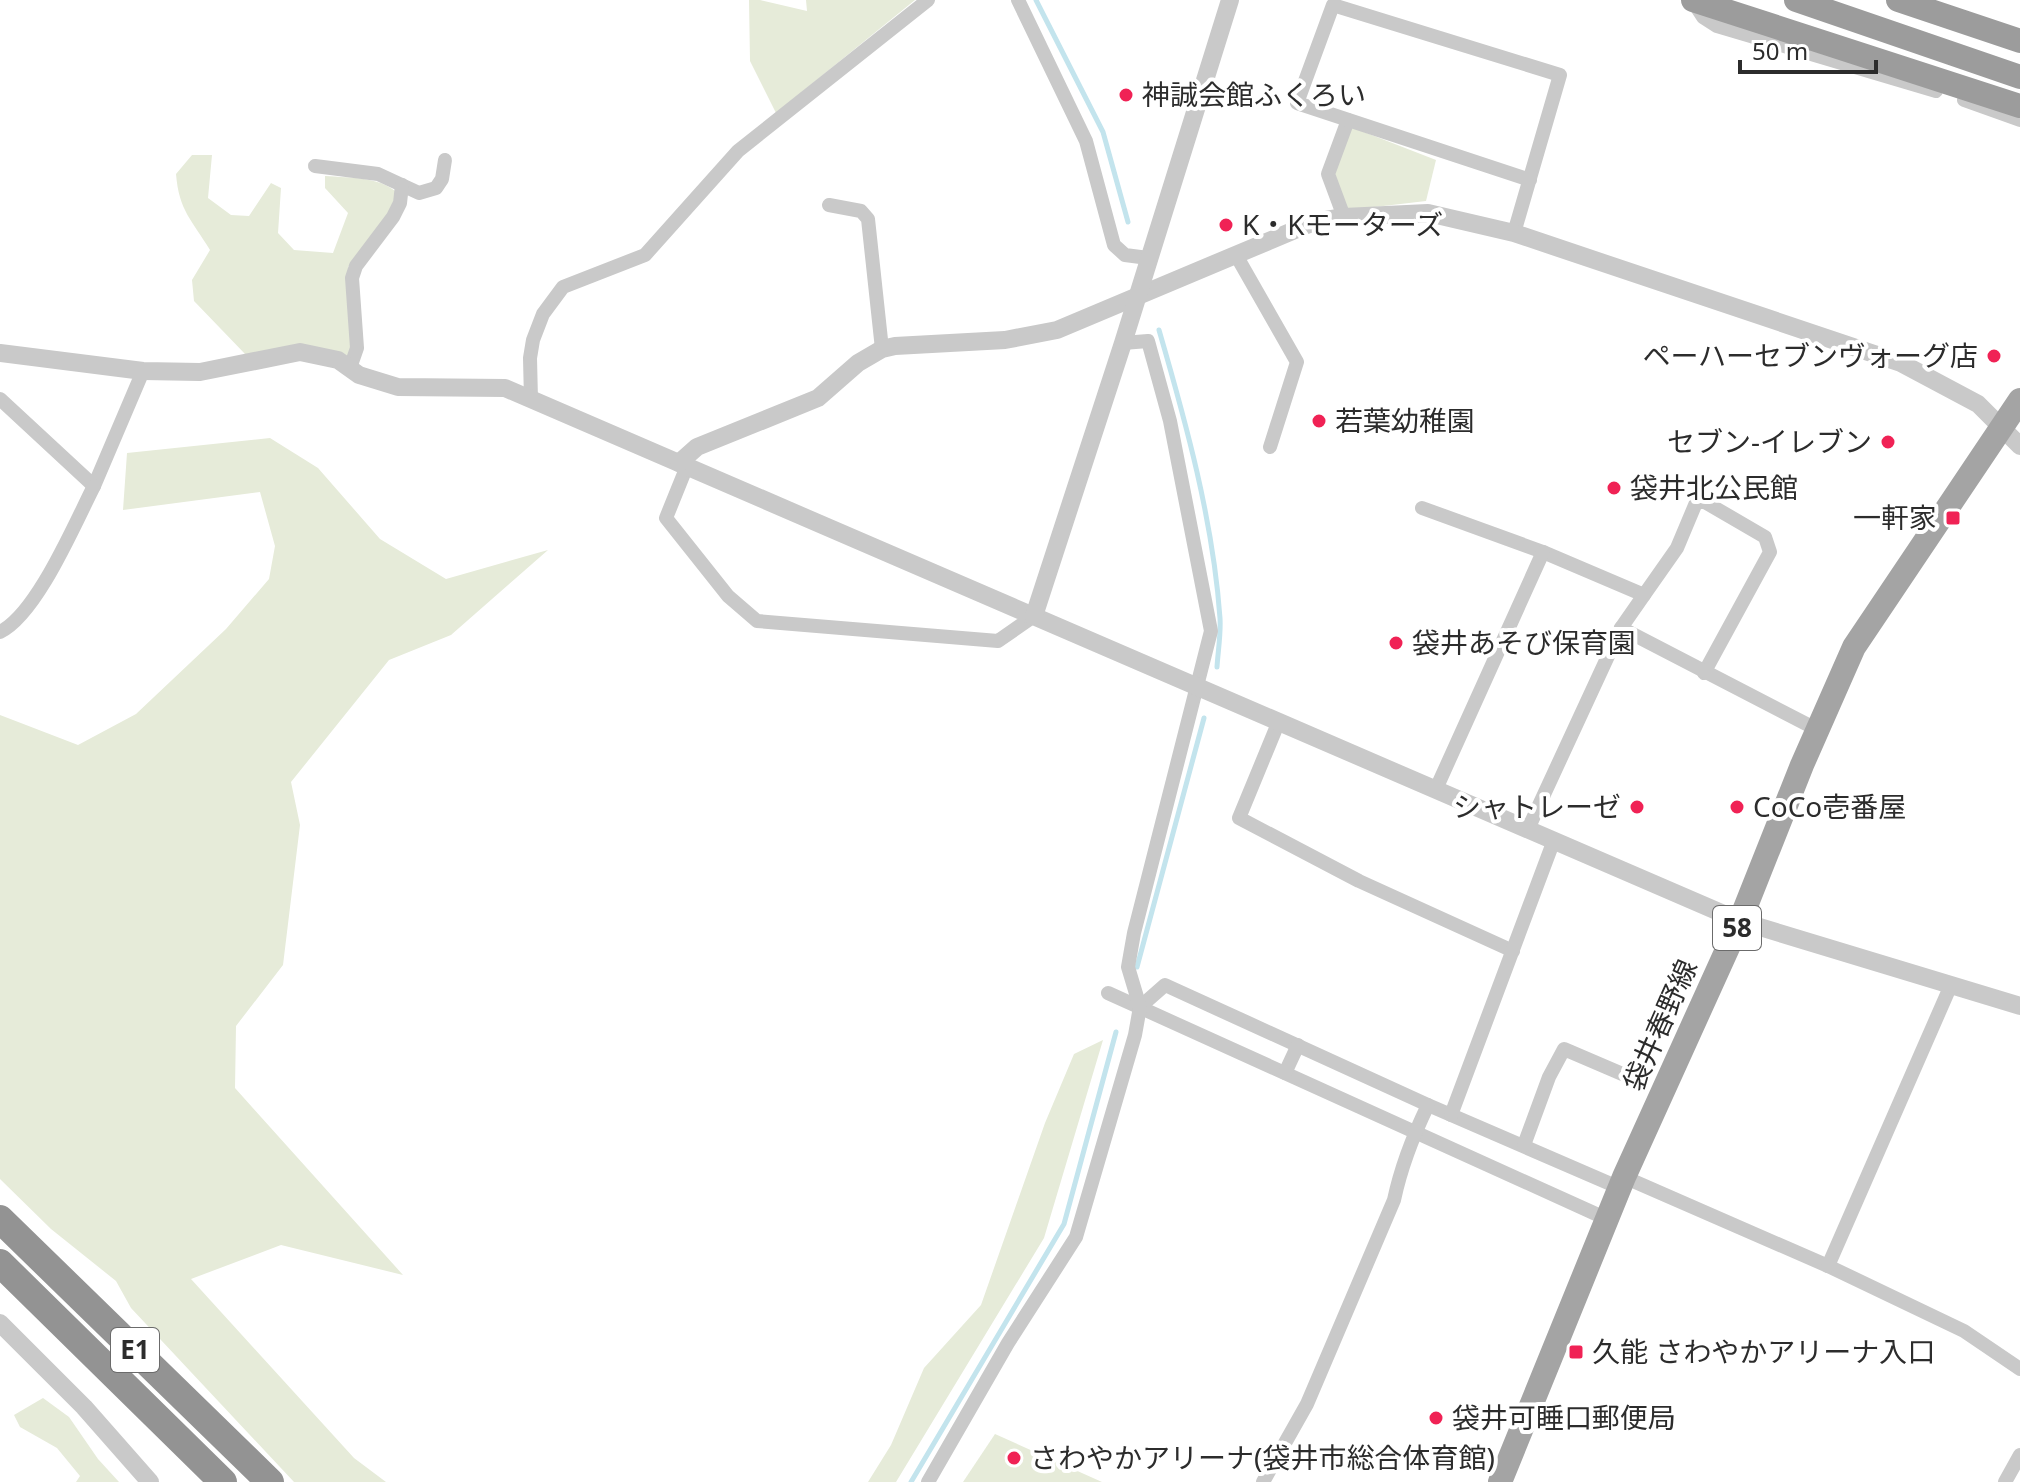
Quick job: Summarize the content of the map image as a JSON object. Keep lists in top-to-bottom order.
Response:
{
  "streets": {
    "highway": ["E1"],
    "main road": ["58", "袋井春野線"]
  },
  "places": {
    "other": [
      "神誠会館ふくろい",
      "K・Kモーターズ",
      "ペーハーセブンヴォーグ店",
      "若葉幼稚園",
      "セブン-イレブン",
      "袋井北公民館",
      "袋井あそび保育園",
      "シャトレーゼ",
      "CoCo壱番屋",
      "袋井可睡口郵便局",
      "さわやかアリーナ(袋井市総合体育館)"
    ],
    "transit": ["一軒家", "久能 さわやかアリーナ入口"]
  },
  "scale_bar": "50 m"
}
